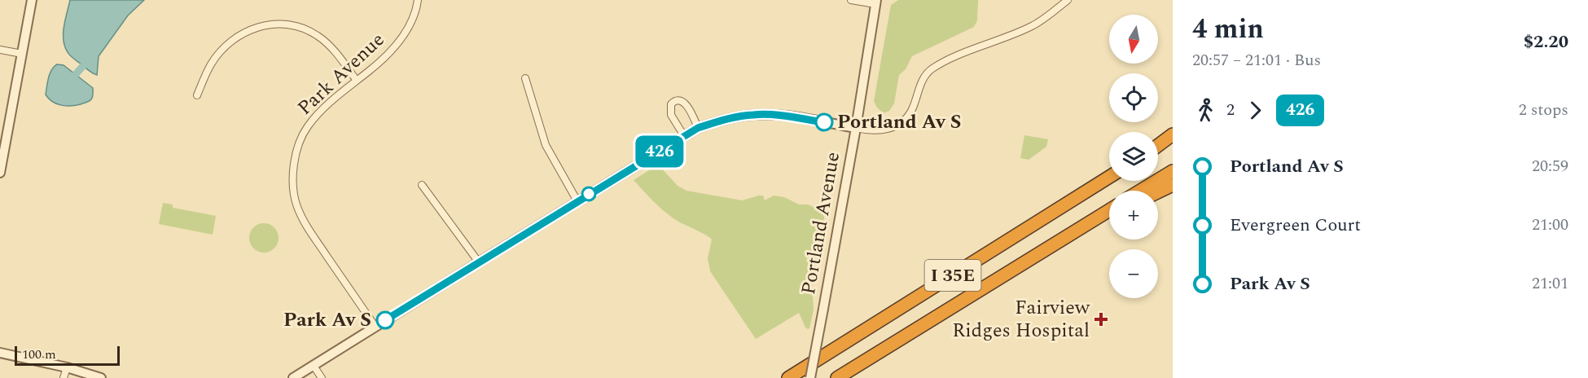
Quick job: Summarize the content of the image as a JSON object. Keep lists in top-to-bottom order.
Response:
{
  "streets": {
    "highway": ["I 35E"],
    "street": ["Park Avenue", "Portland Avenue"]
  },
  "places": {
    "other": ["Portland Av S", "Park Av S"],
    "health": ["Fairview Ridges Hospital"]
  },
  "lines": ["bus line 426"],
  "scale_bar": "100 m",
  "north": "bottom",
  "page": {
    "on_map": "426",
    "heading": ["4 min", "20:57 – 21:01 · Bus", "$2.20"],
    "map_buttons": ["+", "−"],
    "legs": ["2", "426", "2 stops"],
    "list": [
      {
        "name": "Portland Av S",
        "value": "20:59"
      },
      {
        "name": "Evergreen Court",
        "value": "21:00"
      },
      {
        "name": "Park Av S",
        "value": "21:01"
      }
    ],
    "scale": "100 m"
  }
}
